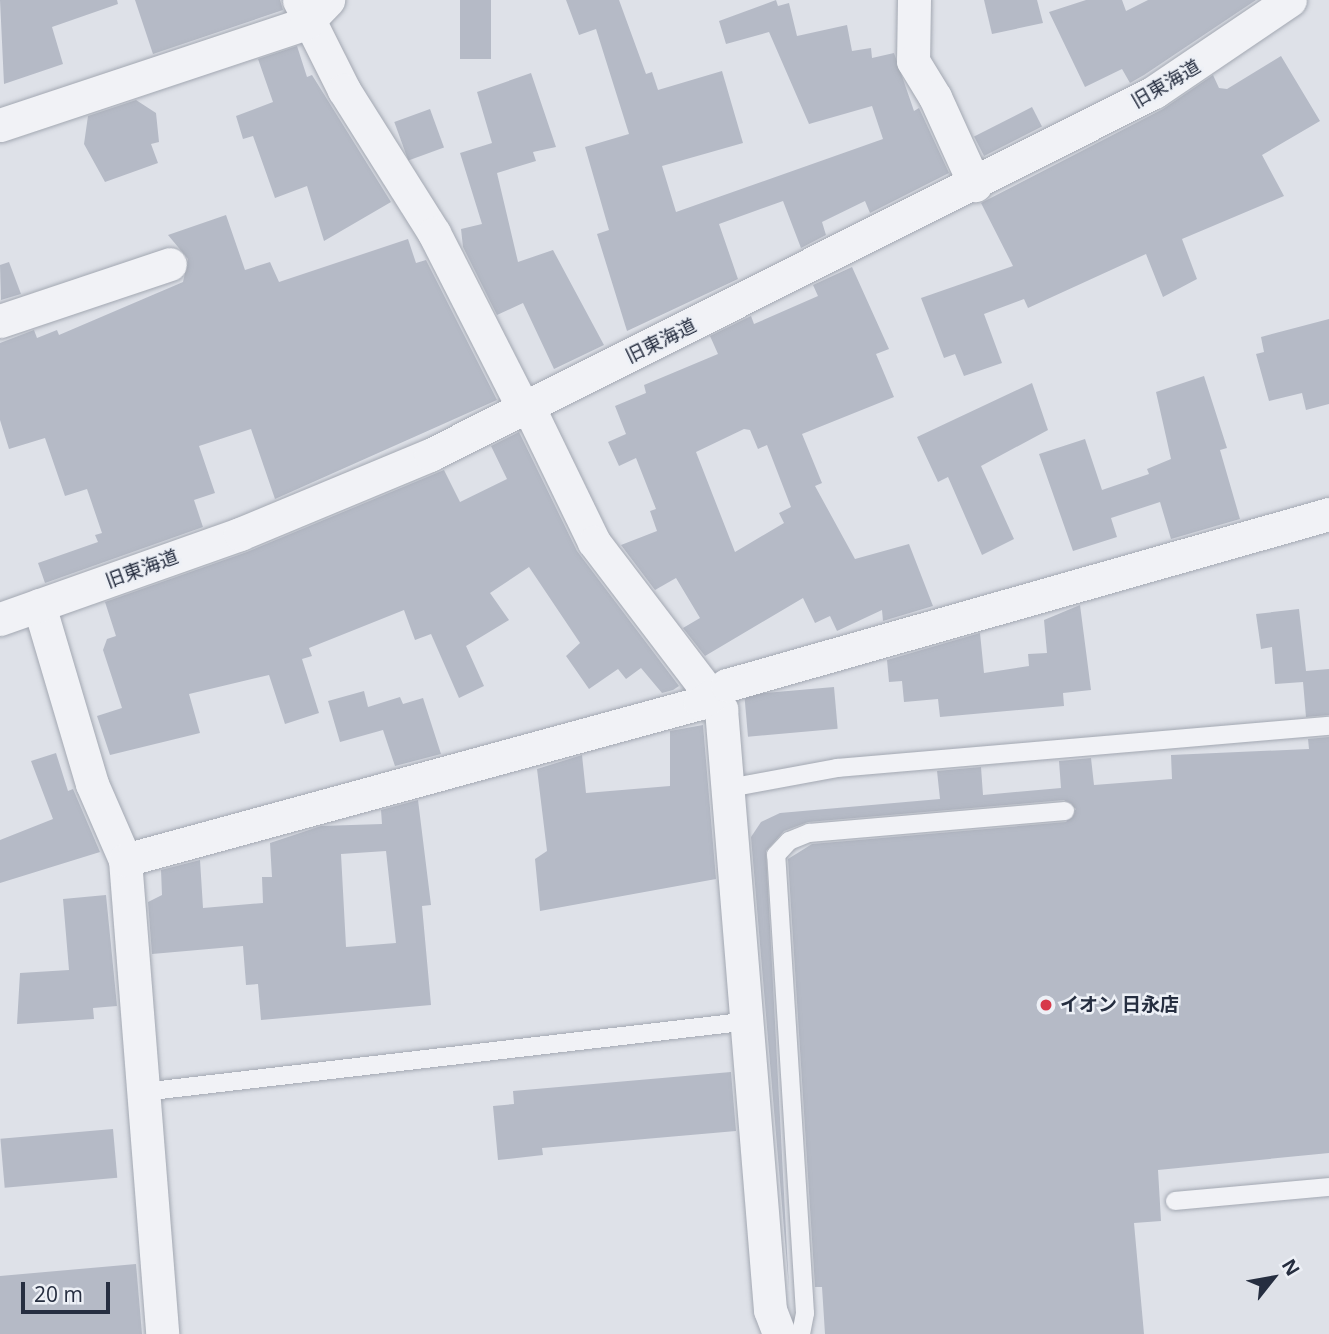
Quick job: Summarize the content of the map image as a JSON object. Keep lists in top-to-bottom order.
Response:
{
  "streets": {
    "street": ["旧東海道"]
  },
  "places": ["イオン 日永店"],
  "scale_bar": "20 m",
  "north": "top right"
}
